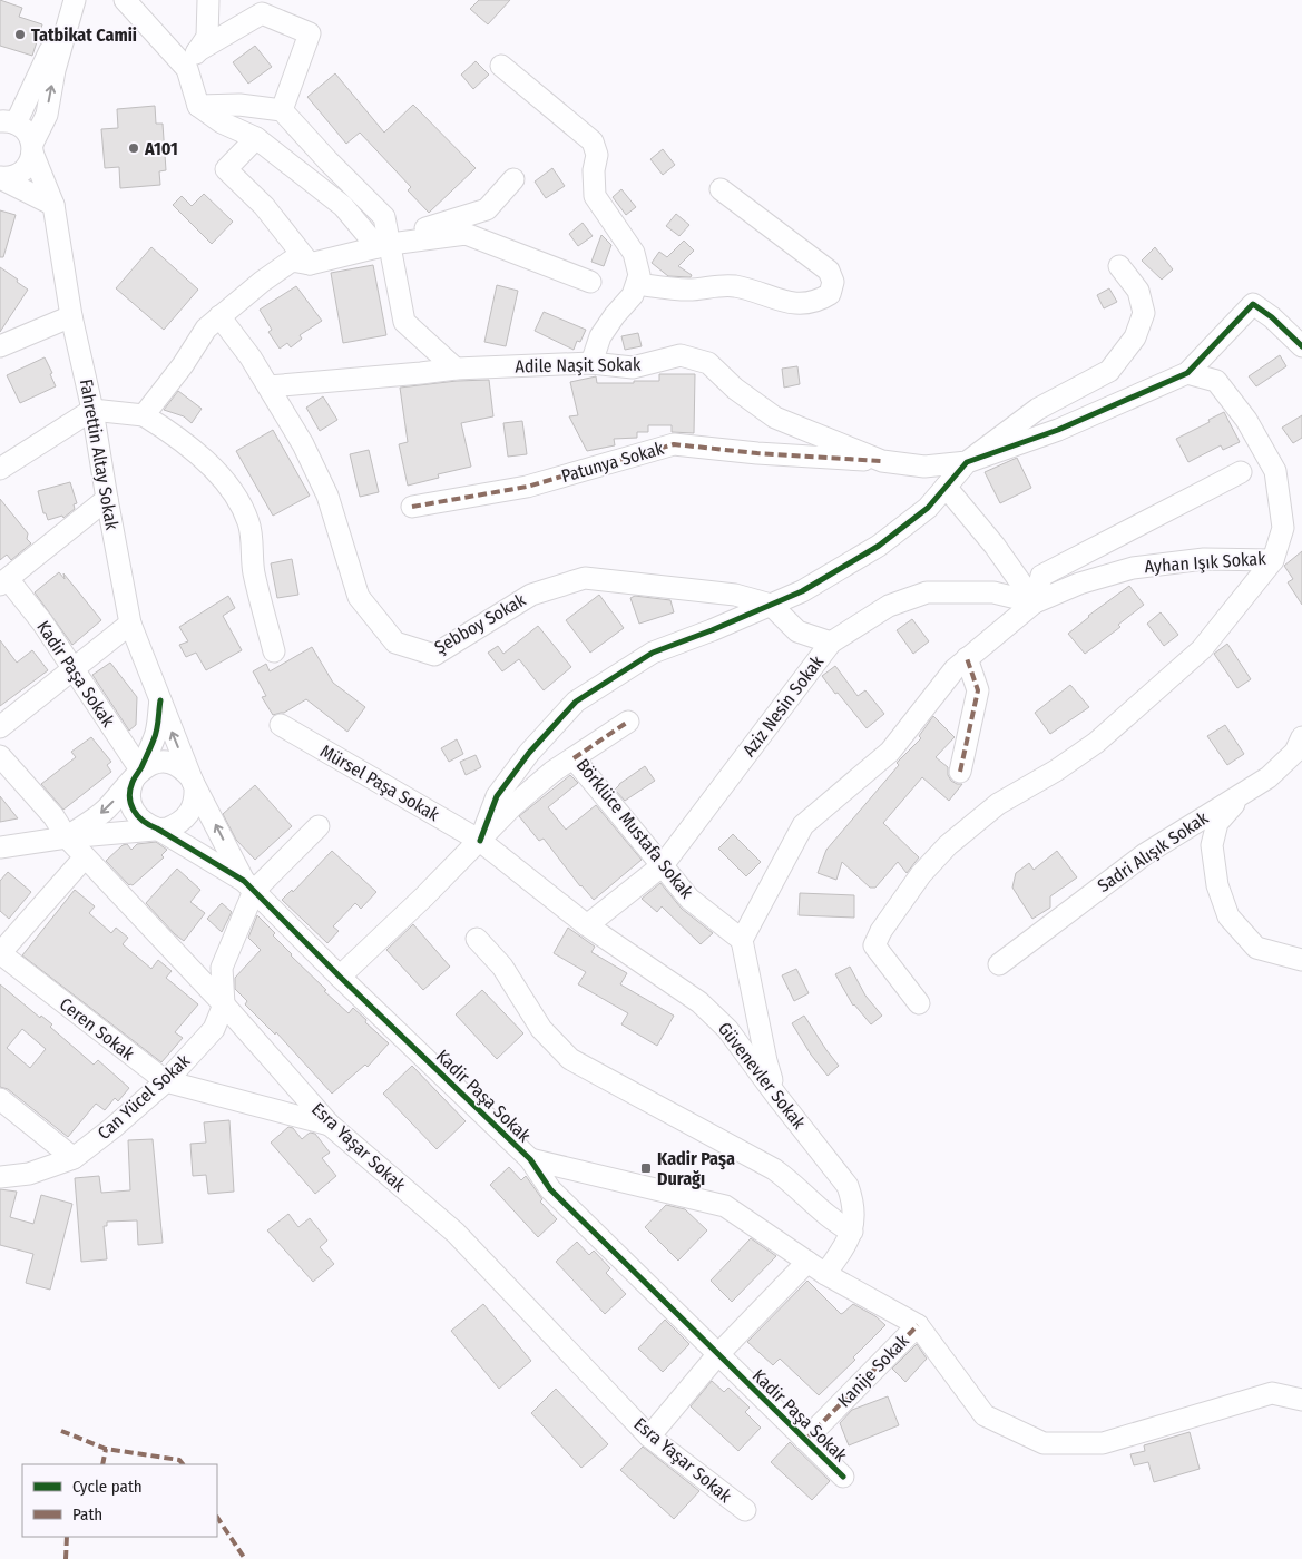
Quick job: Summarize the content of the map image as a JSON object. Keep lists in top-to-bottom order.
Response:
{
  "streets": {
    "street": [
      "Adile Naşit Sokak",
      "Fahrettin Altay Sokak",
      "Patunya Sokak",
      "Ayhan Işık Sokak",
      "Şebboy Sokak",
      "Kadir Paşa Sokak",
      "Aziz Nesin Sokak",
      "Mürsel Paşa Sokak",
      "Börklüce Mustafa Sokak",
      "Sadri Alışık Sokak",
      "Ceren Sokak",
      "Güvenevler Sokak",
      "Can Yücel Sokak",
      "Esra Yaşar Sokak",
      "Kanije Sokak"
    ]
  },
  "crossings": [
    ["Adile Naşit Sokak", "Patunya Sokak"],
    ["Adile Naşit Sokak", "Ayhan Işık Sokak"],
    ["Adile Naşit Sokak", "Şebboy Sokak"],
    ["Fahrettin Altay Sokak", "Kadir Paşa Sokak"],
    ["Ayhan Işık Sokak", "Aziz Nesin Sokak"],
    ["Ayhan Işık Sokak", "Börklüce Mustafa Sokak"],
    ["Kadir Paşa Sokak", "Can Yücel Sokak"],
    ["Kadir Paşa Sokak", "Kanije Sokak"],
    ["Aziz Nesin Sokak", "Börklüce Mustafa Sokak"],
    ["Aziz Nesin Sokak", "Güvenevler Sokak"],
    ["Mürsel Paşa Sokak", "Güvenevler Sokak"],
    ["Ceren Sokak", "Can Yücel Sokak"],
    ["Ceren Sokak", "Esra Yaşar Sokak"],
    ["Can Yücel Sokak", "Esra Yaşar Sokak"]
  ],
  "places": {
    "other": ["Tatbikat Camii", "A101"],
    "transit": ["Kadir Paşa Durağı"]
  },
  "legend": ["Cycle path", "Path"]
}
